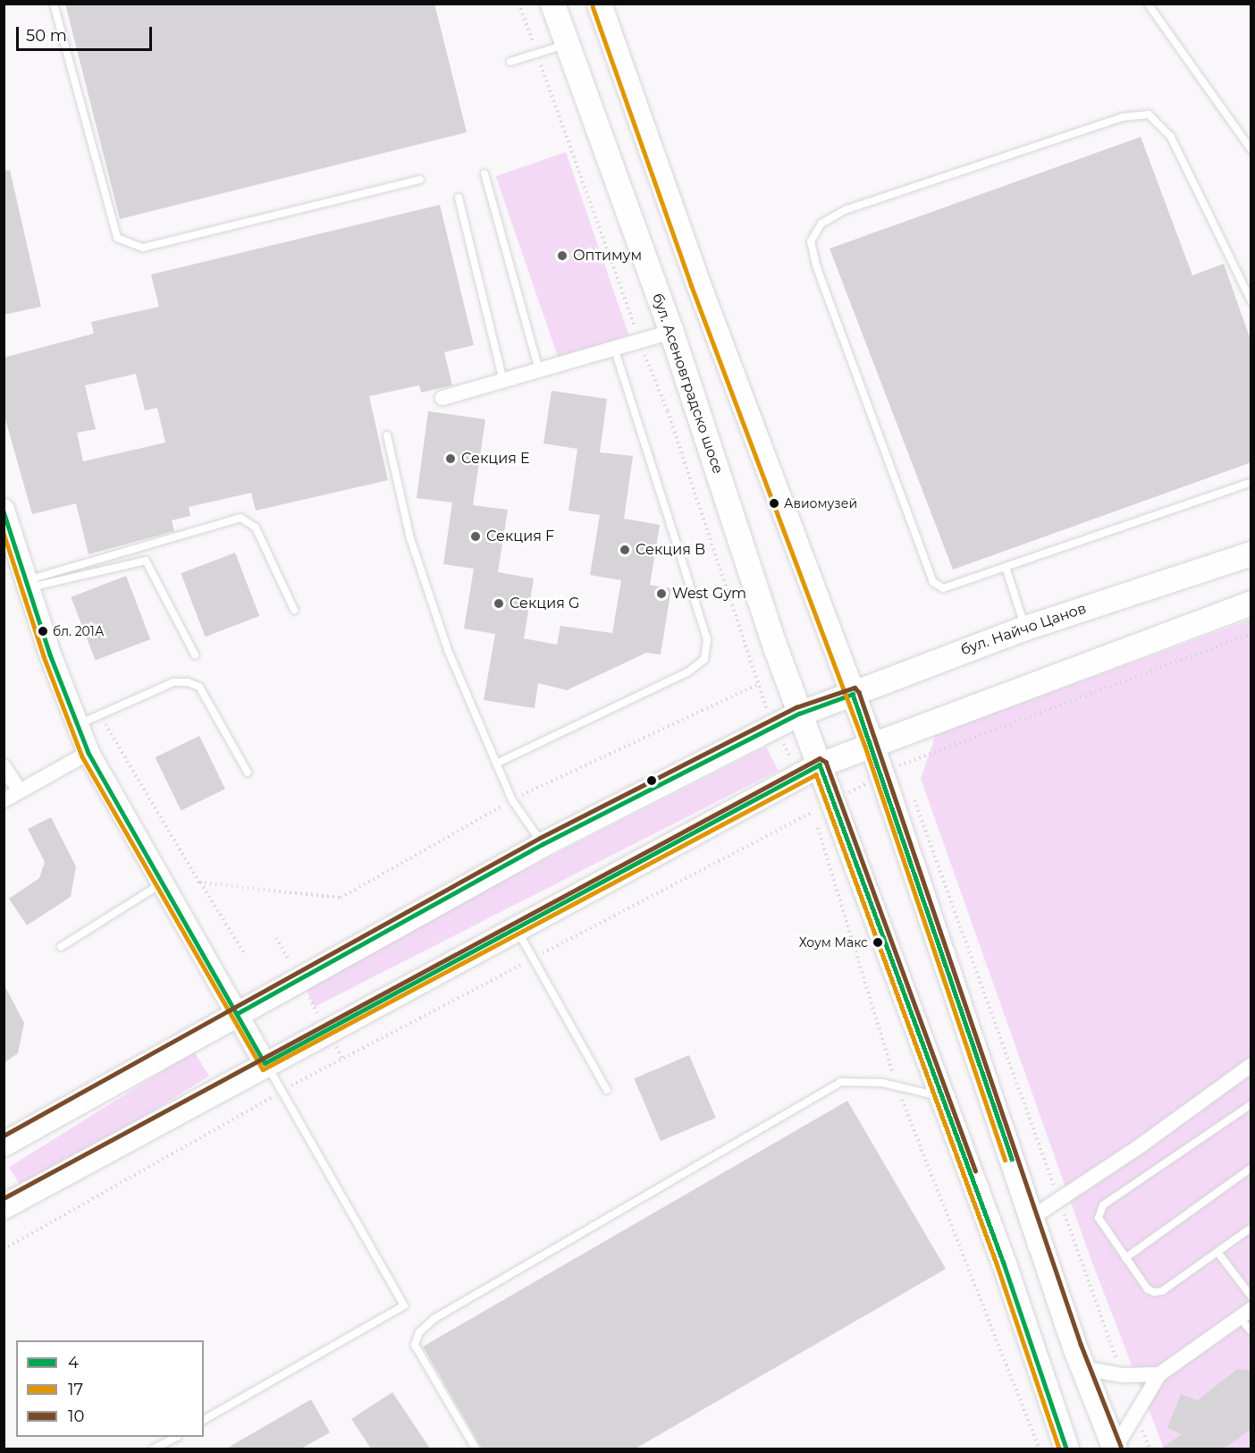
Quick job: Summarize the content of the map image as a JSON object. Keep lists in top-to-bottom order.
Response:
{
  "streets": {
    "main road": ["бул. Асеновградско шосе", "бул. Найчо Цанов"]
  },
  "crossings": [
    ["бул. Асеновградско шосе", "бул. Найчо Цанов"]
  ],
  "places": [
    "Оптимум",
    "Секция E",
    "Авиомузей",
    "Секция F",
    "Секция B",
    "West Gym",
    "Секция G",
    "бл. 201А",
    "Хоум Макс"
  ],
  "lines": ["transit line 17", "transit line 4", "transit line 10"],
  "legend": ["4", "17", "10"],
  "scale_bar": "50 m"
}
